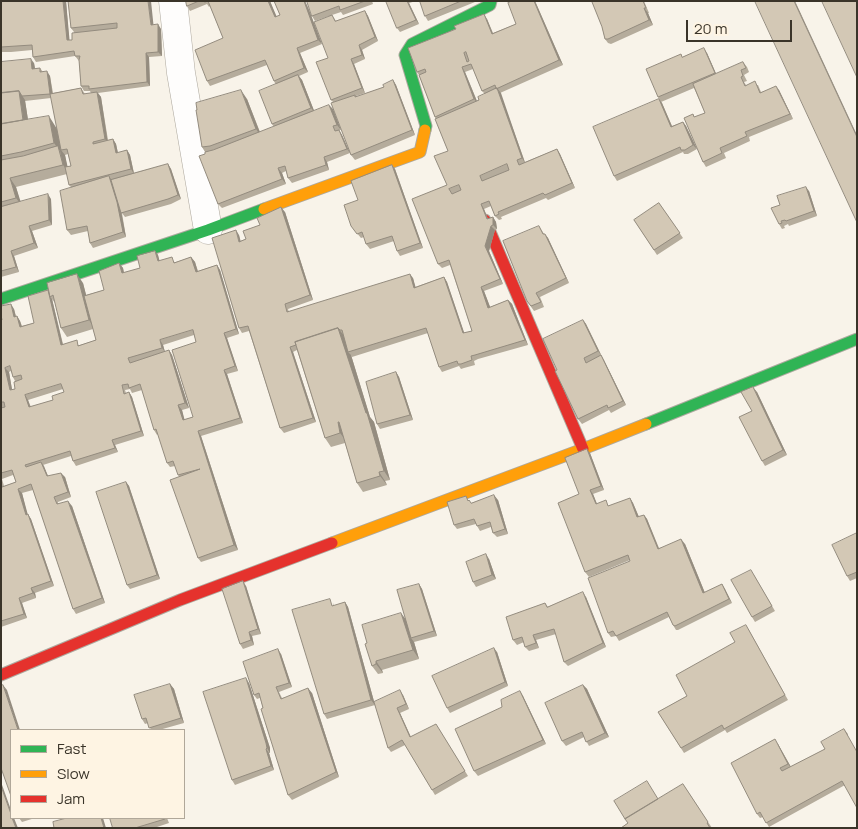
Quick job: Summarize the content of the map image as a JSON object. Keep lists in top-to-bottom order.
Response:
{
  "legend": ["Fast", "Slow", "Jam"],
  "scale_bar": "20 m"
}
